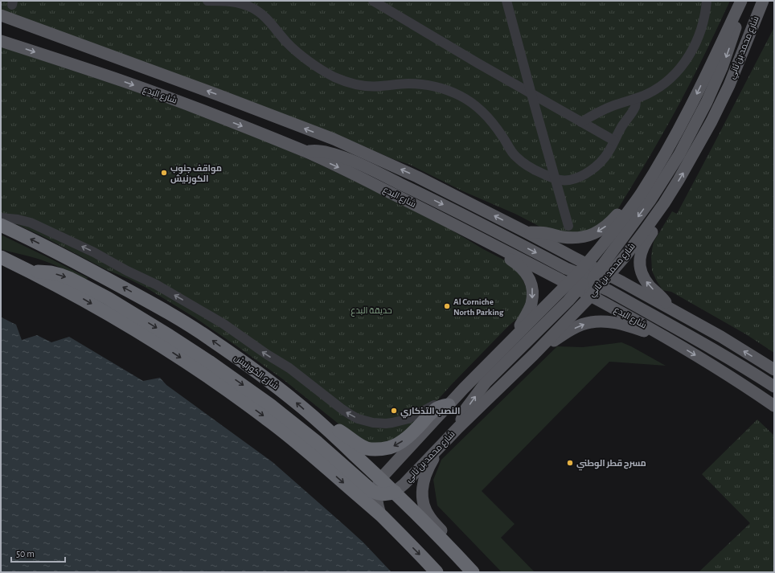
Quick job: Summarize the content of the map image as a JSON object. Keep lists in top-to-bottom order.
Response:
{
  "streets": {
    "highway": ["شارع الكورنيش"],
    "main road": ["شارع محمد بن ثاني", "شارع البدع"]
  },
  "crossings": [
    ["شارع محمد بن ثاني", "شارع البدع"],
    ["شارع محمد بن ثاني", "شارع الكورنيش"]
  ],
  "parks": ["حديقة البدع"],
  "places": [
    "مواقف جنوب الكورنيش",
    "Al Corniche North Parking",
    "النصب التذكاري",
    "مسرح قطر الوطني"
  ],
  "scale_bar": "50 m"
}
